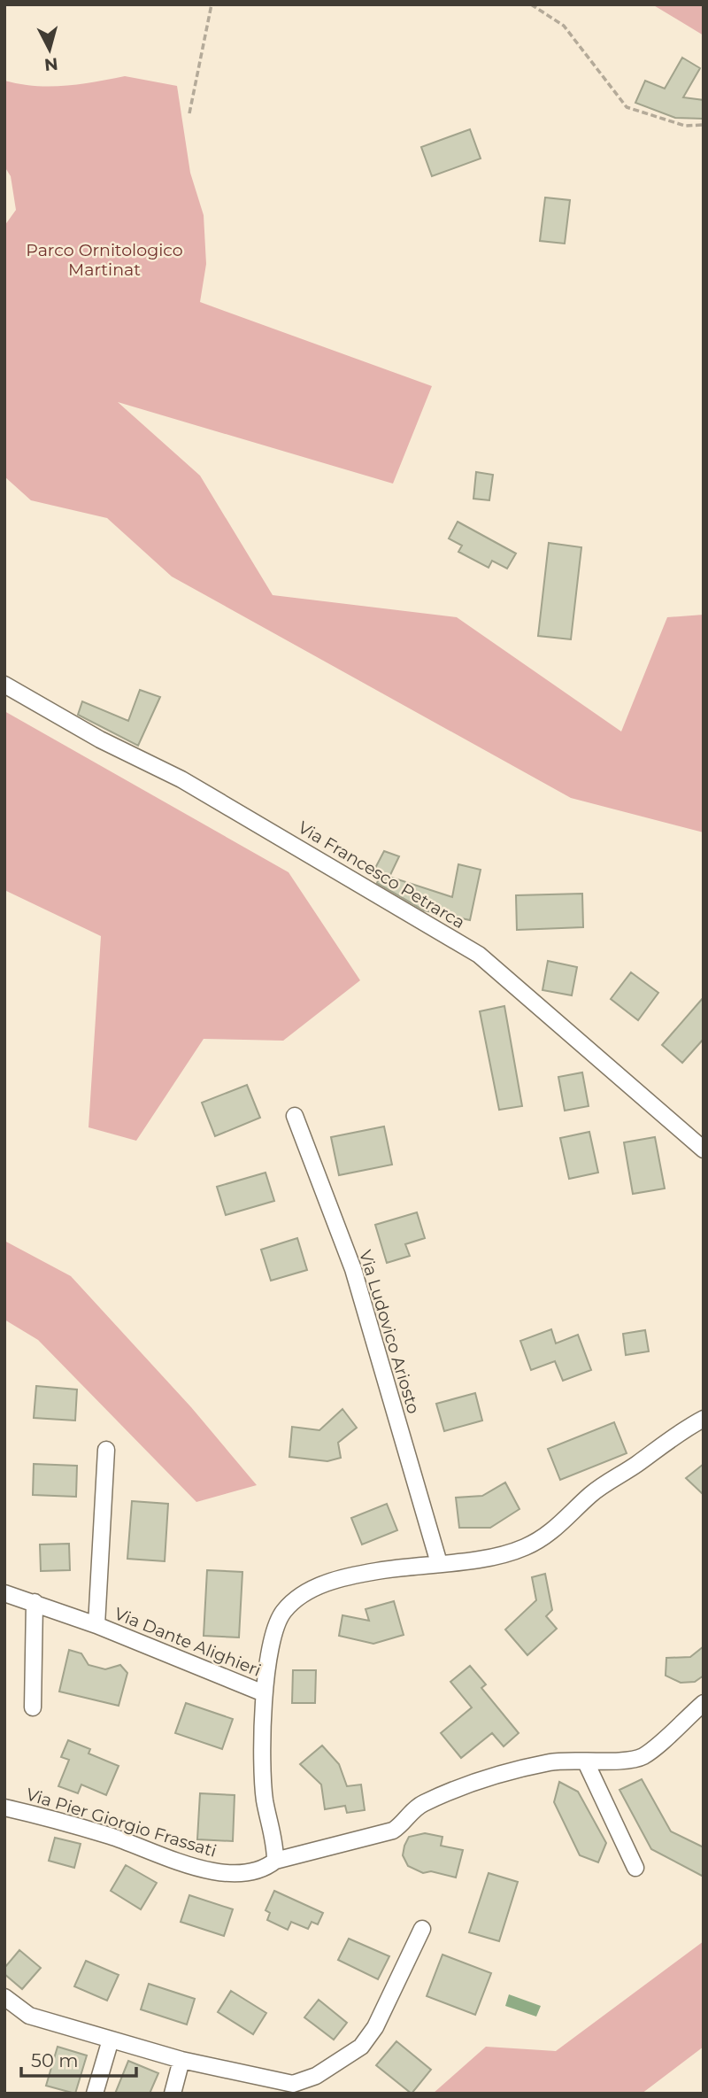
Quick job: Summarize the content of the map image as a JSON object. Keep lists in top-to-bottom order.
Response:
{
  "streets": {
    "street": [
      "Via Francesco Petrarca",
      "Via Ludovico Ariosto",
      "Via Dante Alighieri",
      "Via Pier Giorgio Frassati"
    ]
  },
  "parks": ["Parco Ornitologico Martinat"],
  "scale_bar": "50 m",
  "north": "bottom"
}
